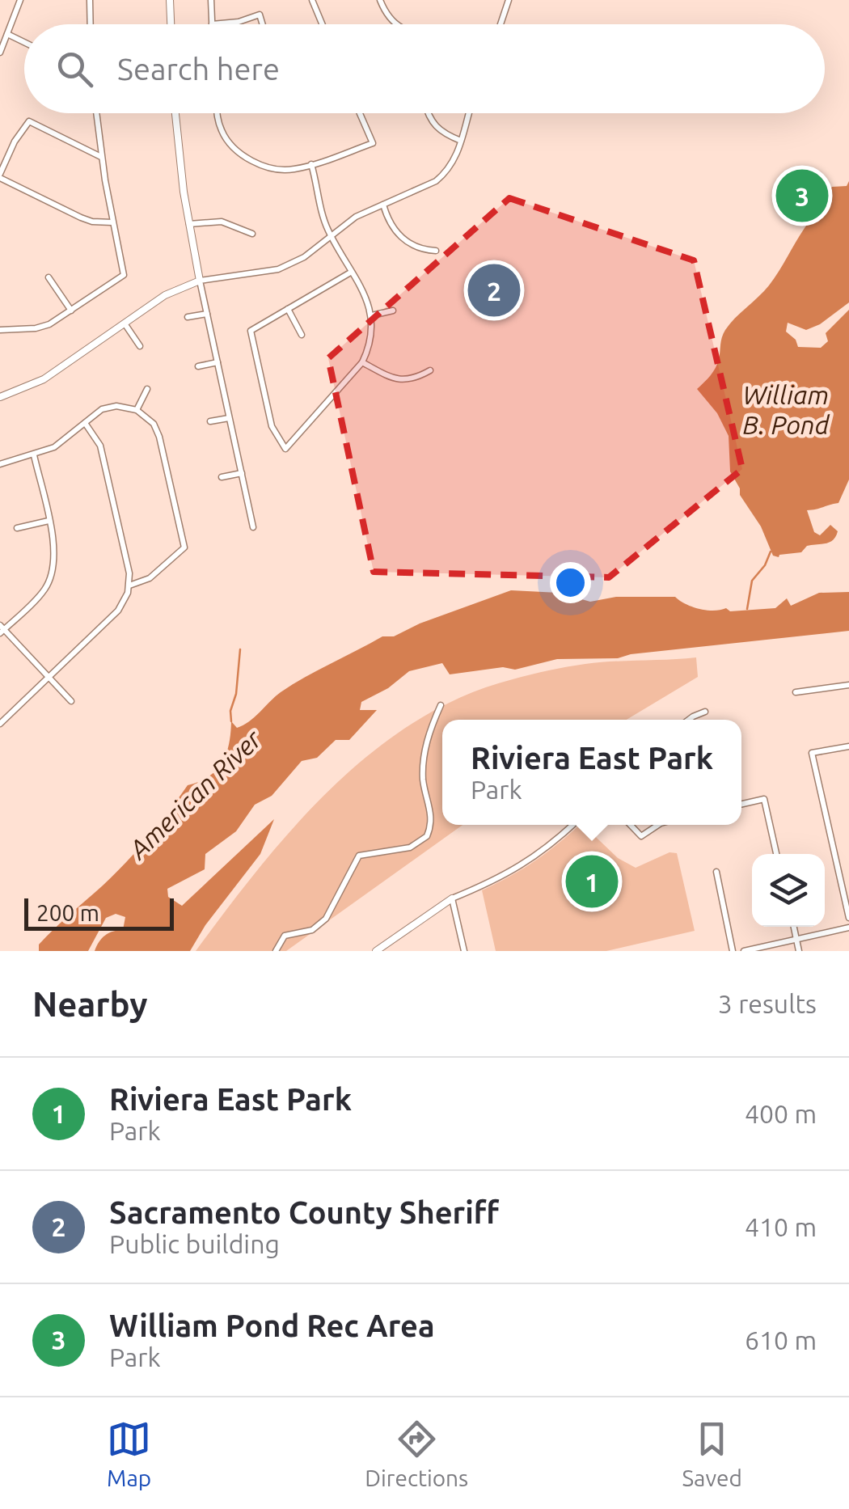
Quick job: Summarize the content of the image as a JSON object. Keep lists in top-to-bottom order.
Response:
{
  "water": ["William B. Pond", "American River"],
  "scale_bar": "200 m",
  "page": {
    "search": "Search here",
    "pins": ["3", "2", "1"],
    "popup": ["Riviera East Park", "Park"],
    "scale": "200 m",
    "heading": ["Nearby", "3 results"],
    "list": [
      {
        "mark": "1",
        "name": "Riviera East Park",
        "note": "Park",
        "value": "400 m"
      },
      {
        "mark": "2",
        "name": "Sacramento County Sheriff",
        "note": "Public building",
        "value": "410 m"
      },
      {
        "mark": "3",
        "name": "William Pond Rec Area",
        "note": "Park",
        "value": "610 m"
      }
    ],
    "nav": ["Map", "Directions", "Saved"]
  }
}
